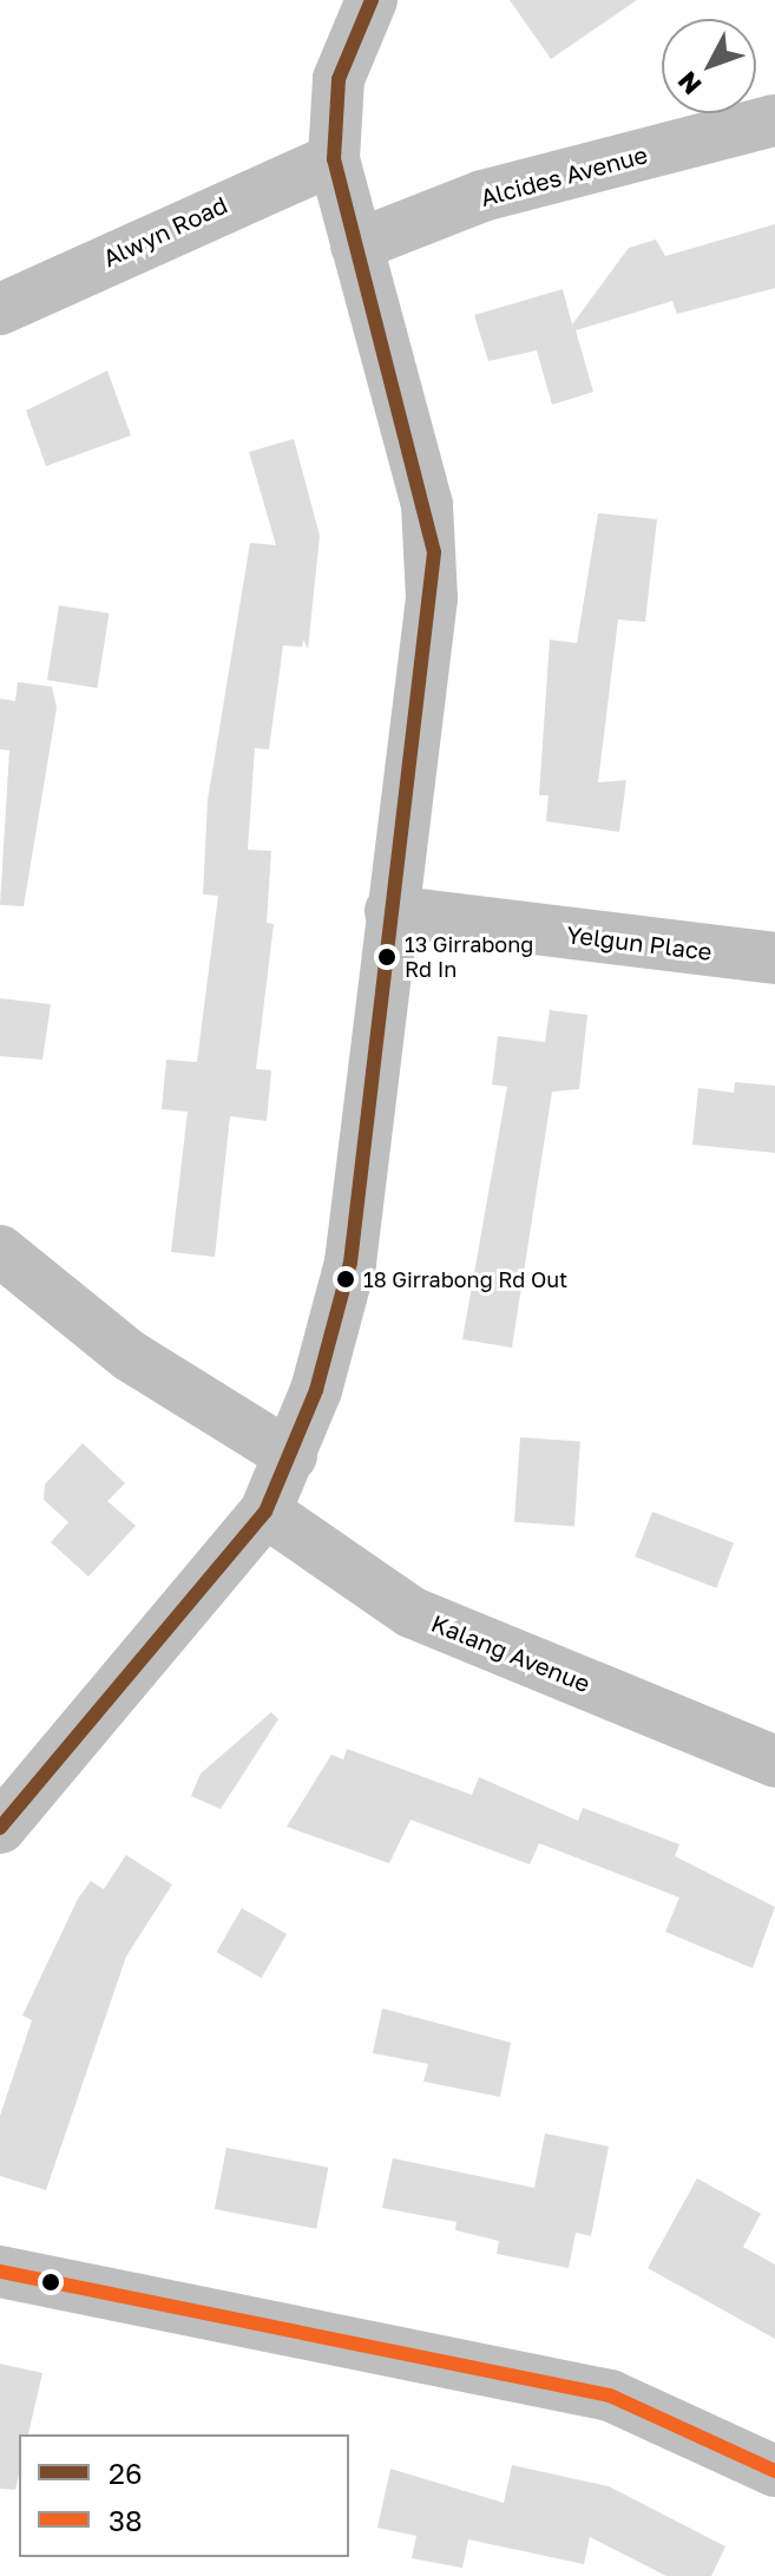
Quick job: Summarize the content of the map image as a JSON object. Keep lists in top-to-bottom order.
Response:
{
  "streets": {
    "street": [
      "Alcides Avenue",
      "Alwyn Road",
      "Yelgun Place",
      "Kalang Avenue"
    ]
  },
  "places": ["13 Girrabong Rd In", "18 Girrabong Rd Out"],
  "lines": ["transit line 26", "transit line 38"],
  "legend": ["26", "38"],
  "north": "bottom left"
}
